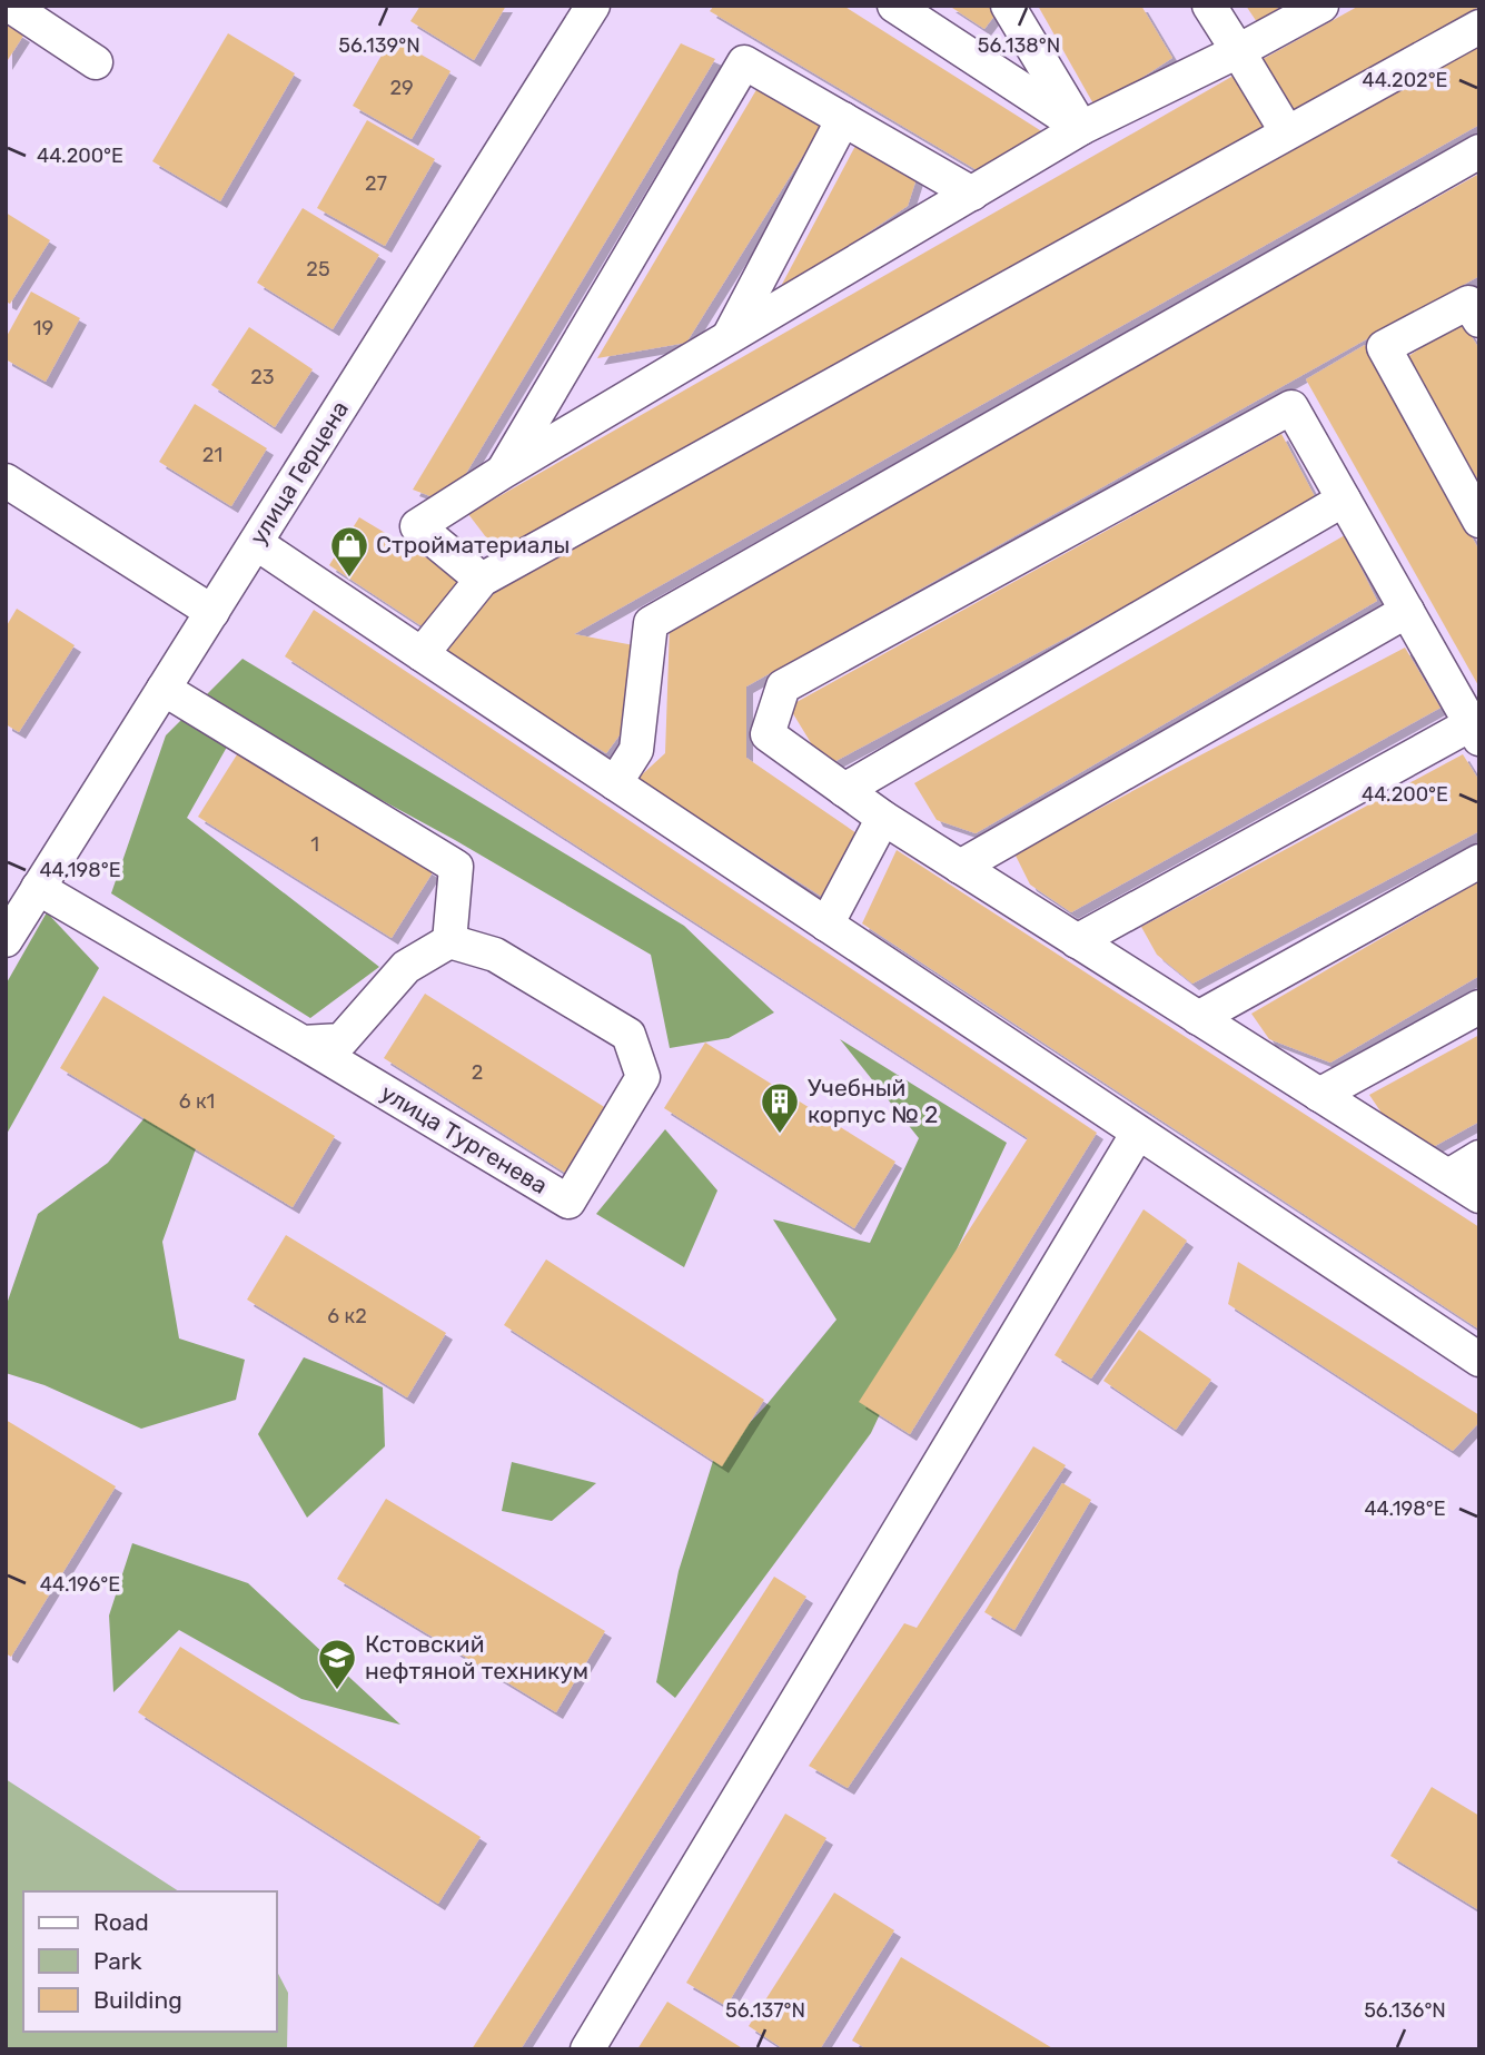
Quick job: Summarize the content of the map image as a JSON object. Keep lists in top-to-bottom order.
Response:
{
  "streets": {
    "street": ["улица Герцена", "улица Тургенева"]
  },
  "crossings": [
    ["улица Герцена", "улица Тургенева"]
  ],
  "places": {
    "shop": ["Стройматериалы"],
    "building": ["Учебный корпус № 2"],
    "school or university": ["Кстовский нефтяной техникум"]
  },
  "house_numbers": [
    "29",
    "27",
    "25",
    "19",
    "23",
    "21",
    "1",
    "2",
    "6 к1",
    "6 к2"
  ],
  "legend": ["Road", "Park", "Building"],
  "coordinates": [
    "56.139°N",
    "56.138°N",
    "44.202°E",
    "44.200°E",
    "44.198°E",
    "44.196°E",
    "56.137°N",
    "56.136°N"
  ]
}
